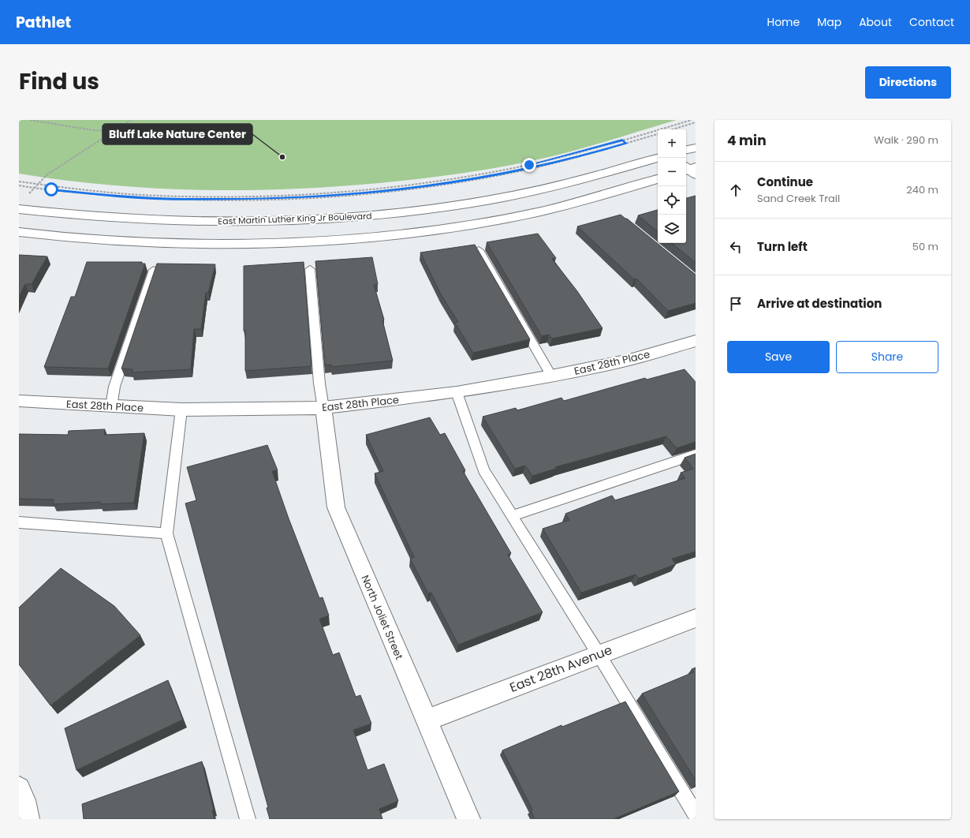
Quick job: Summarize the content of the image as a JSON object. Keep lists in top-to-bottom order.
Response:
{
  "streets": {
    "main road": [
      "East Martin Luther King Jr Boulevard",
      "East 28th Place",
      "North Joliet Street",
      "East 28th Avenue"
    ]
  },
  "crossings": [
    ["East 28th Place", "North Joliet Street"],
    ["North Joliet Street", "East 28th Avenue"]
  ],
  "places": ["Bluff Lake Nature Center"],
  "page": {
    "header": "Pathlet",
    "nav": [
      "Home",
      "Map",
      "About",
      "Contact"
    ],
    "title": "Find us",
    "buttons": [
      "Directions",
      ["Save", "Share"]
    ],
    "heading": ["4 min", "Walk · 290 m"],
    "map_buttons": ["+", "−"],
    "list": [
      ["Continue", "Sand Creek Trail", "240 m"],
      ["Turn left", "50 m"],
      "Arrive at destination"
    ]
  }
}
